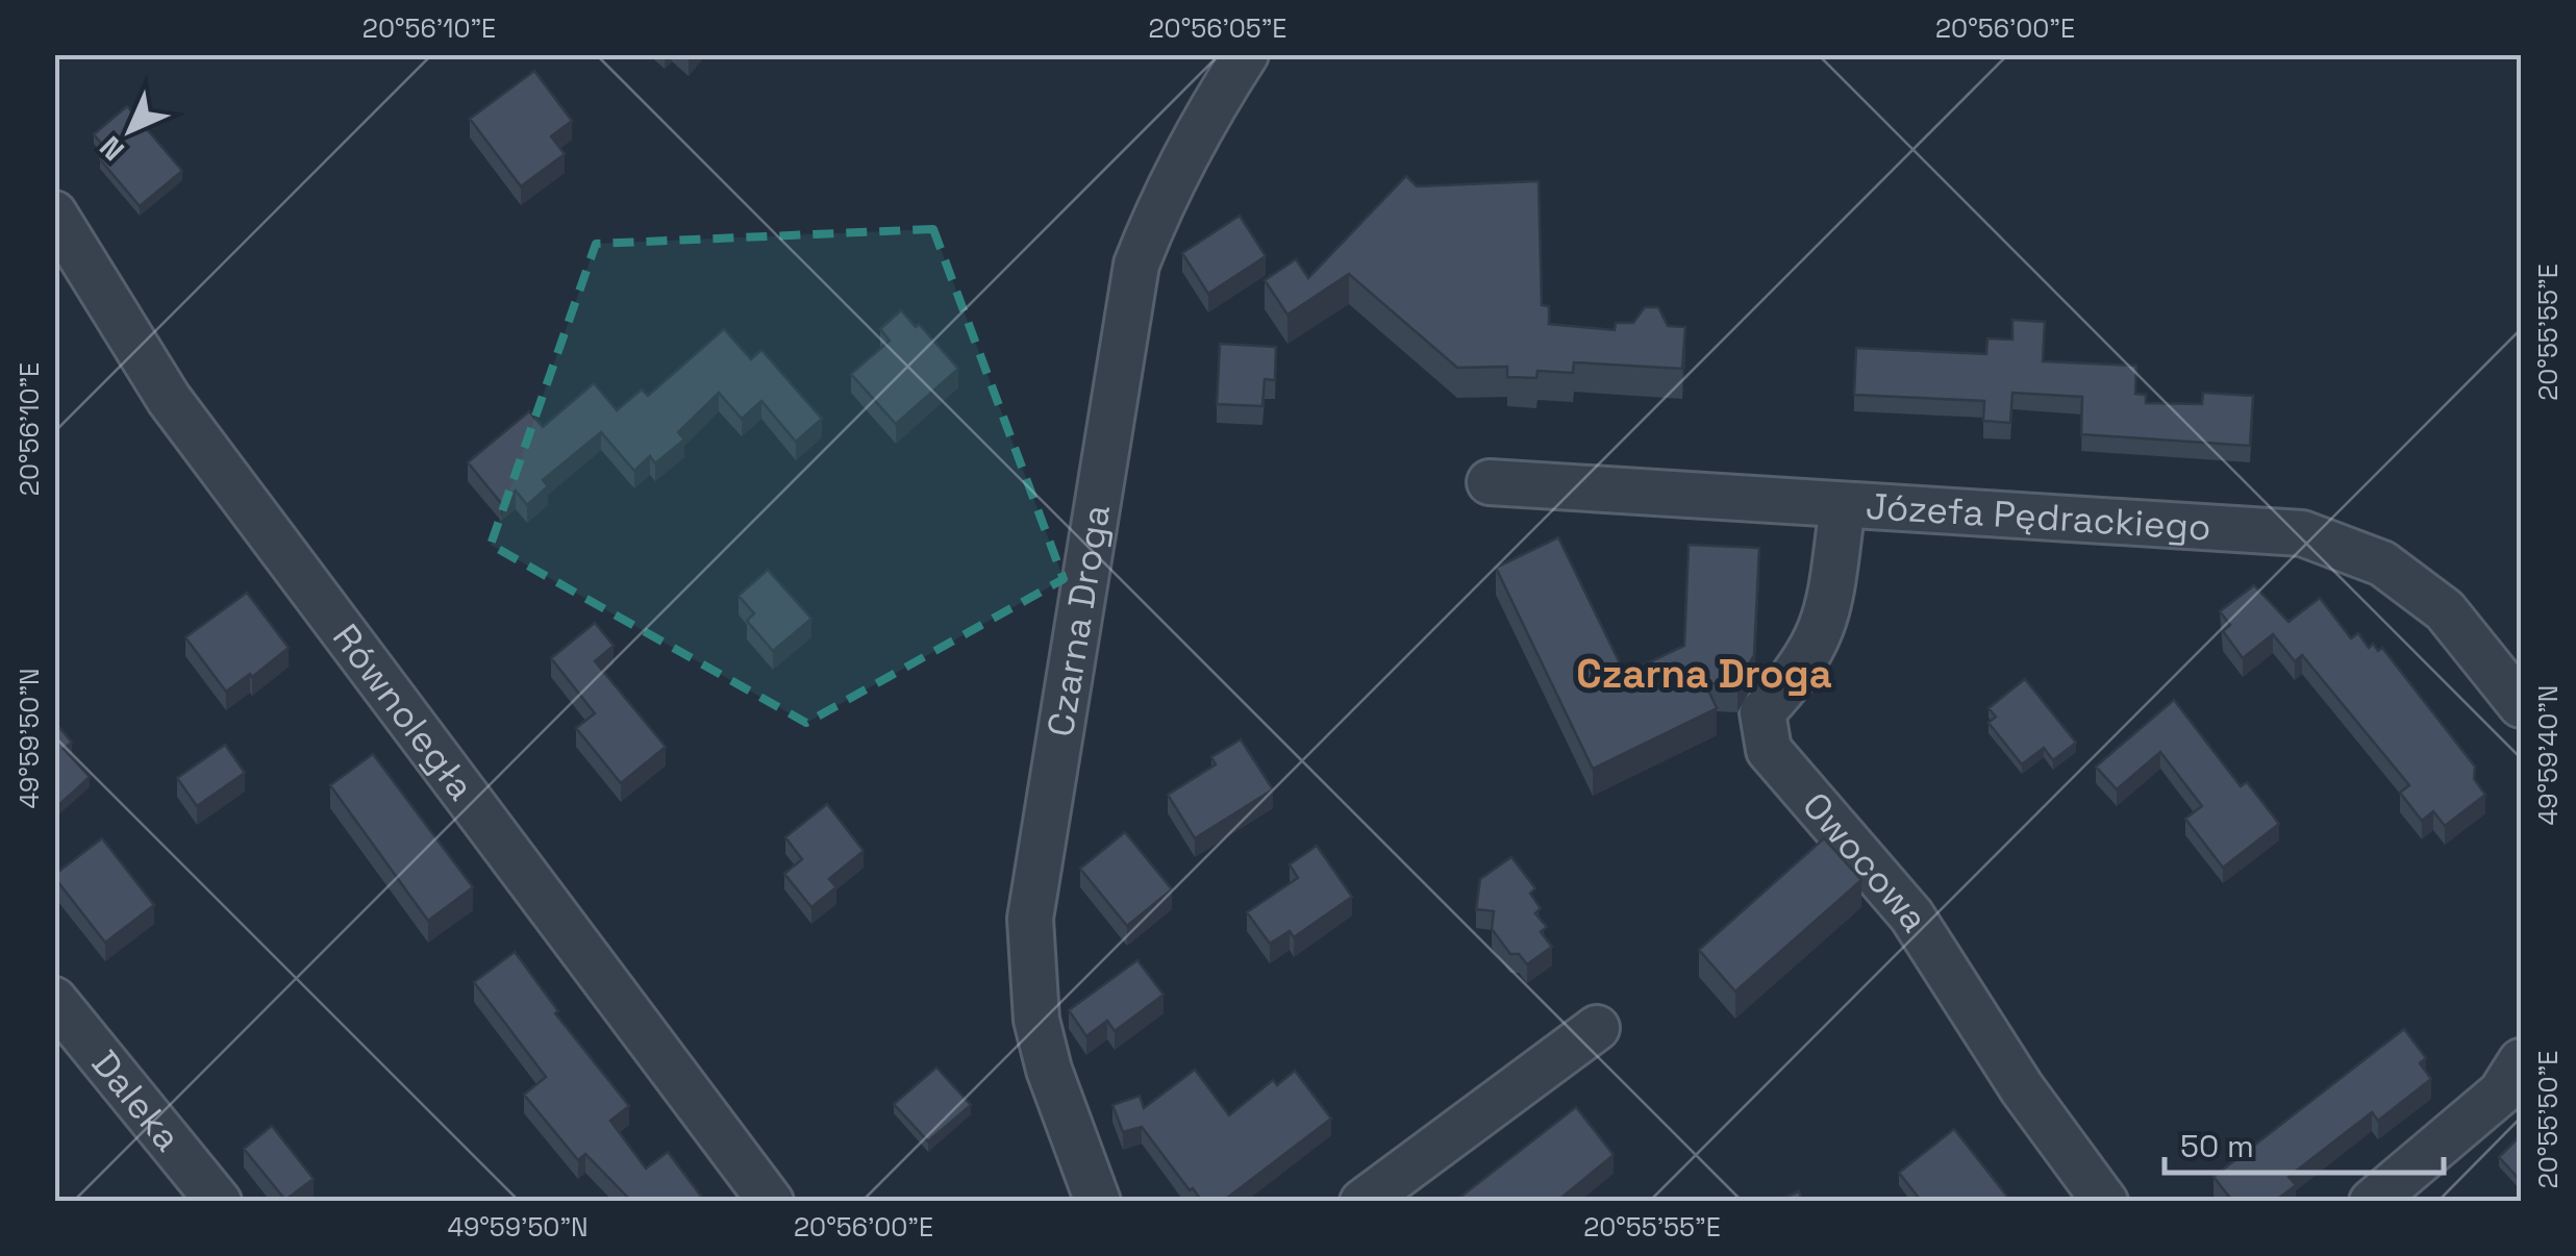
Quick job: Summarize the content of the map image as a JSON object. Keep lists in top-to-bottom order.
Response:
{
  "streets": {
    "street": [
      "Józefa Pędrackiego",
      "Czarna Droga",
      "Równoległa",
      "Owocowa",
      "Daleka"
    ]
  },
  "crossings": [
    ["Józefa Pędrackiego", "Owocowa"]
  ],
  "districts": ["Czarna Droga"],
  "scale_bar": "50 m",
  "north": "bottom left",
  "coordinates": [
    "20°56'10\"E",
    "20°56'05\"E",
    "20°56'00\"E",
    "20°55'55\"E",
    "49°59'50\"N",
    "49°59'40\"N",
    "20°55'50\"E"
  ]
}
